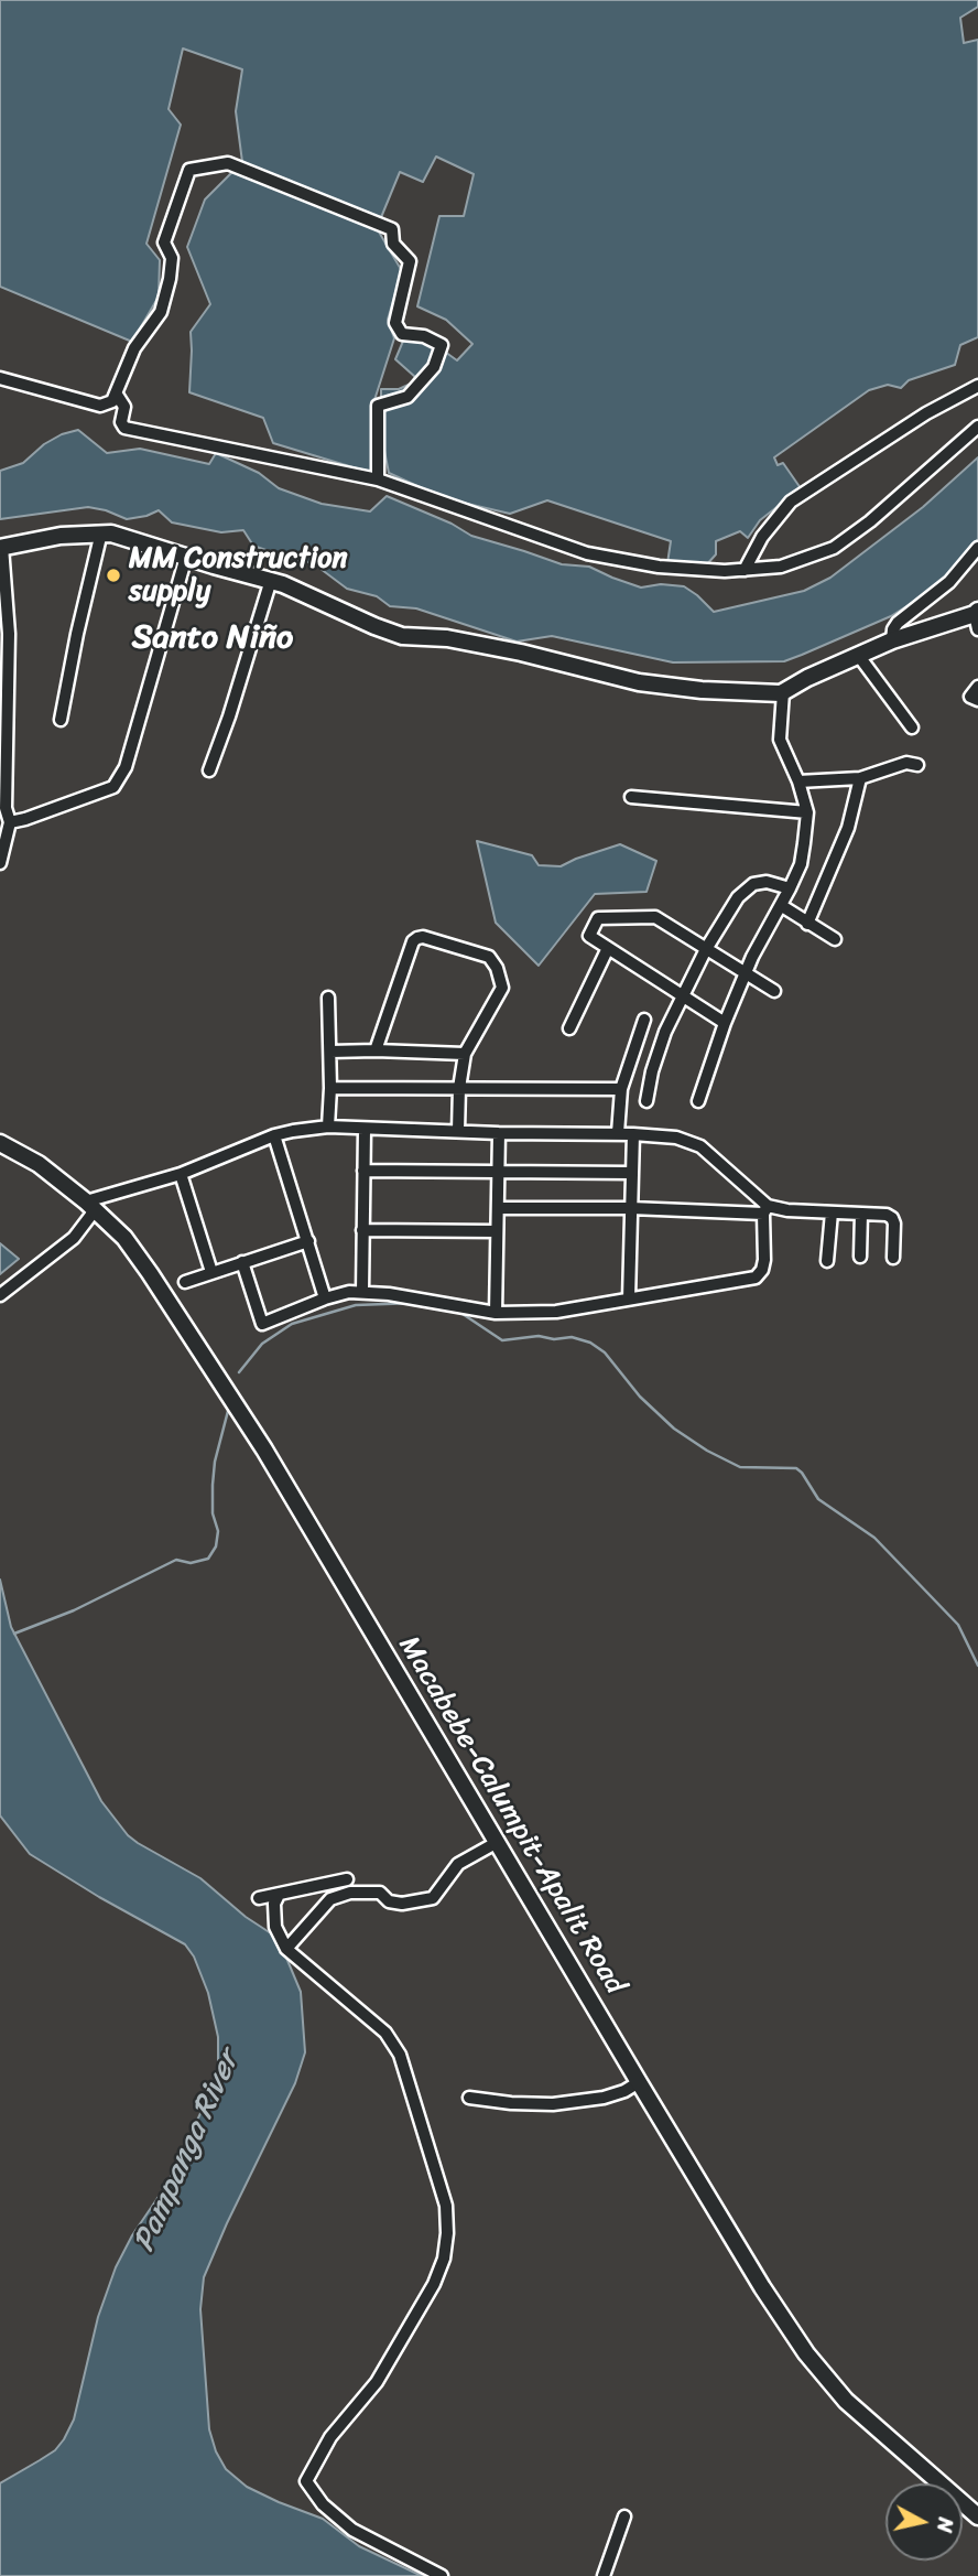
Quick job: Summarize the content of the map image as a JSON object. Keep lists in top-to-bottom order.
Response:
{
  "streets": {
    "main road": ["Macabebe-Calumpit-Apalit Road"]
  },
  "districts": ["Santo Niño"],
  "water": ["Pampanga River"],
  "places": ["MM Construction supply"],
  "north": "right"
}
